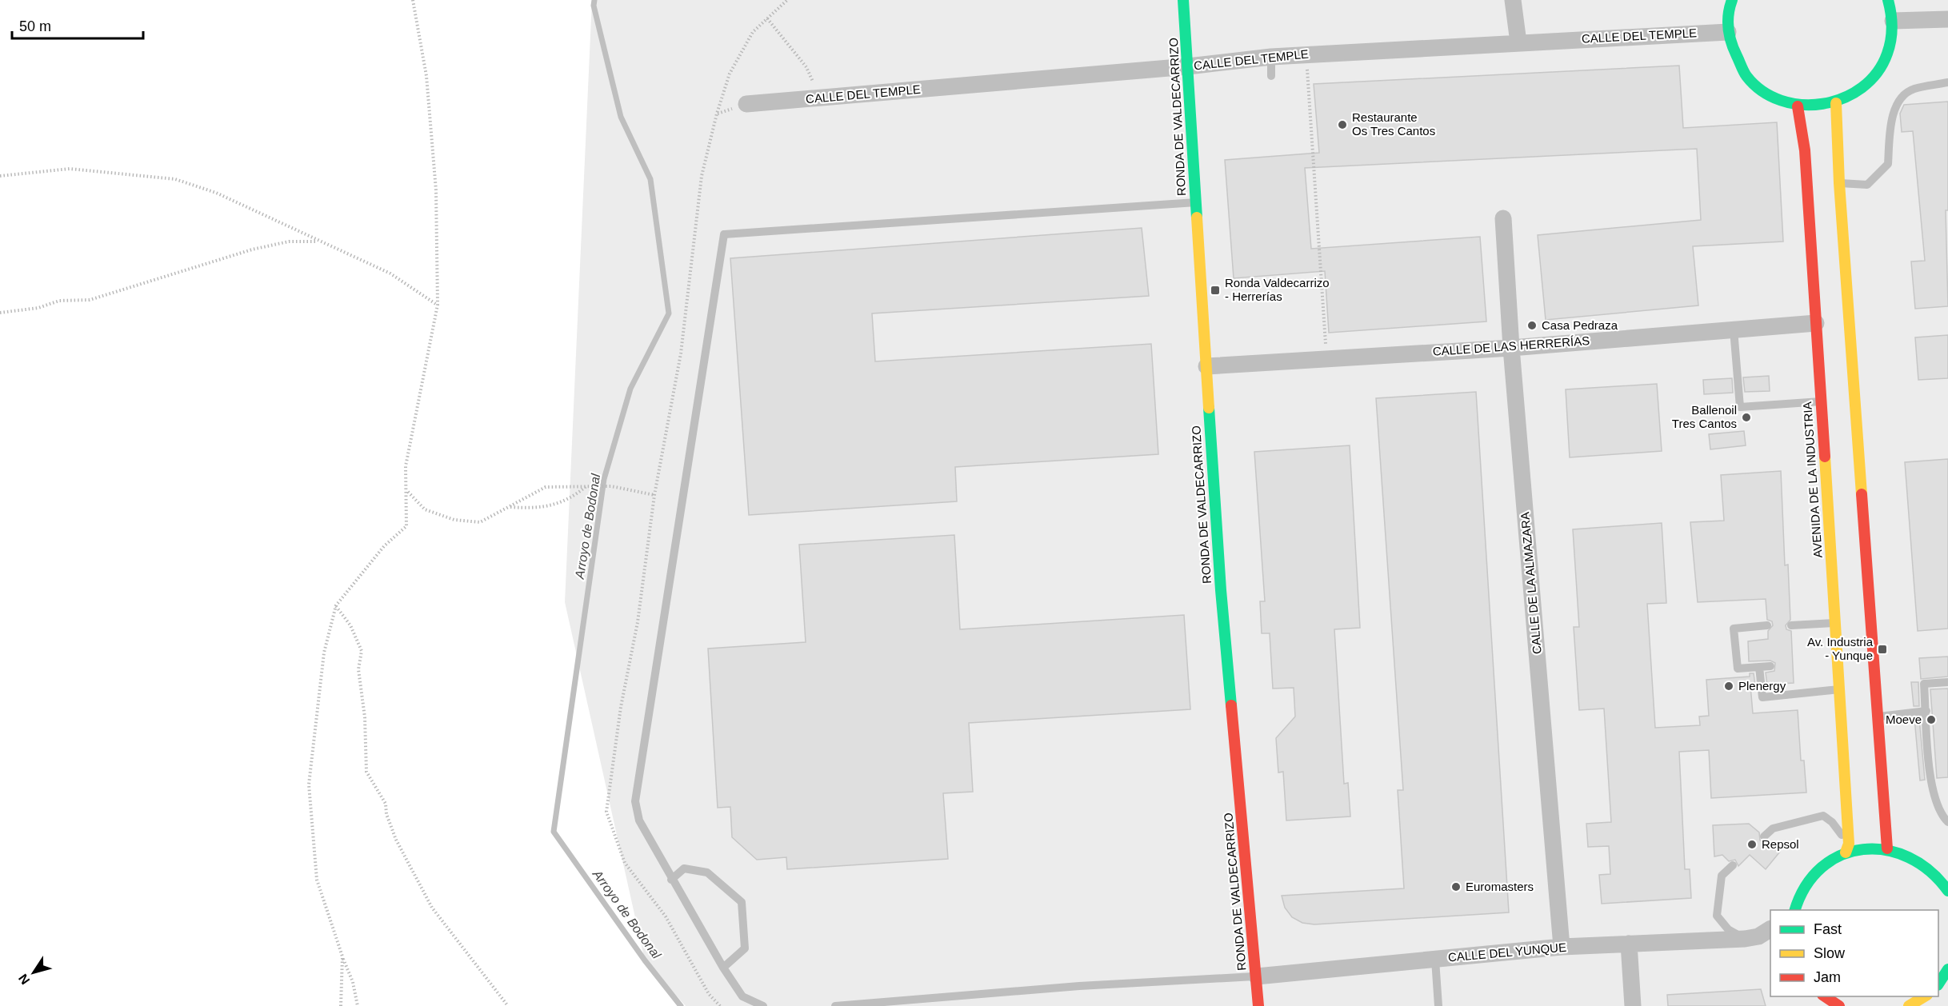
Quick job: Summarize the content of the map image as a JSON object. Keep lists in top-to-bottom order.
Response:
{
  "streets": {
    "street": [
      "CALLE DEL TEMPLE",
      "RONDA DE VALDECARRIZO",
      "CALLE DE LAS HERRERÍAS",
      "AVENIDA DE LA INDUSTRIA",
      "CALLE DE LA ALMAZARA",
      "CALLE DEL YUNQUE"
    ]
  },
  "crossings": [
    ["CALLE DEL TEMPLE", "RONDA DE VALDECARRIZO"],
    ["RONDA DE VALDECARRIZO", "CALLE DE LAS HERRERÍAS"],
    ["RONDA DE VALDECARRIZO", "CALLE DEL YUNQUE"],
    ["CALLE DE LAS HERRERÍAS", "AVENIDA DE LA INDUSTRIA"],
    ["CALLE DE LAS HERRERÍAS", "CALLE DE LA ALMAZARA"],
    ["CALLE DE LA ALMAZARA", "CALLE DEL YUNQUE"]
  ],
  "water": ["Arroyo de Bodonal"],
  "places": {
    "other": [
      "Restaurante Os Tres Cantos",
      "Casa Pedraza",
      "Ballenoil Tres Cantos",
      "Plenergy",
      "Moeve",
      "Repsol",
      "Euromasters"
    ],
    "transit": ["Ronda Valdecarrizo - Herrerías", "Av. Industria - Yunque"]
  },
  "legend": ["Fast", "Slow", "Jam"],
  "scale_bar": "50 m",
  "north": "bottom left"
}
